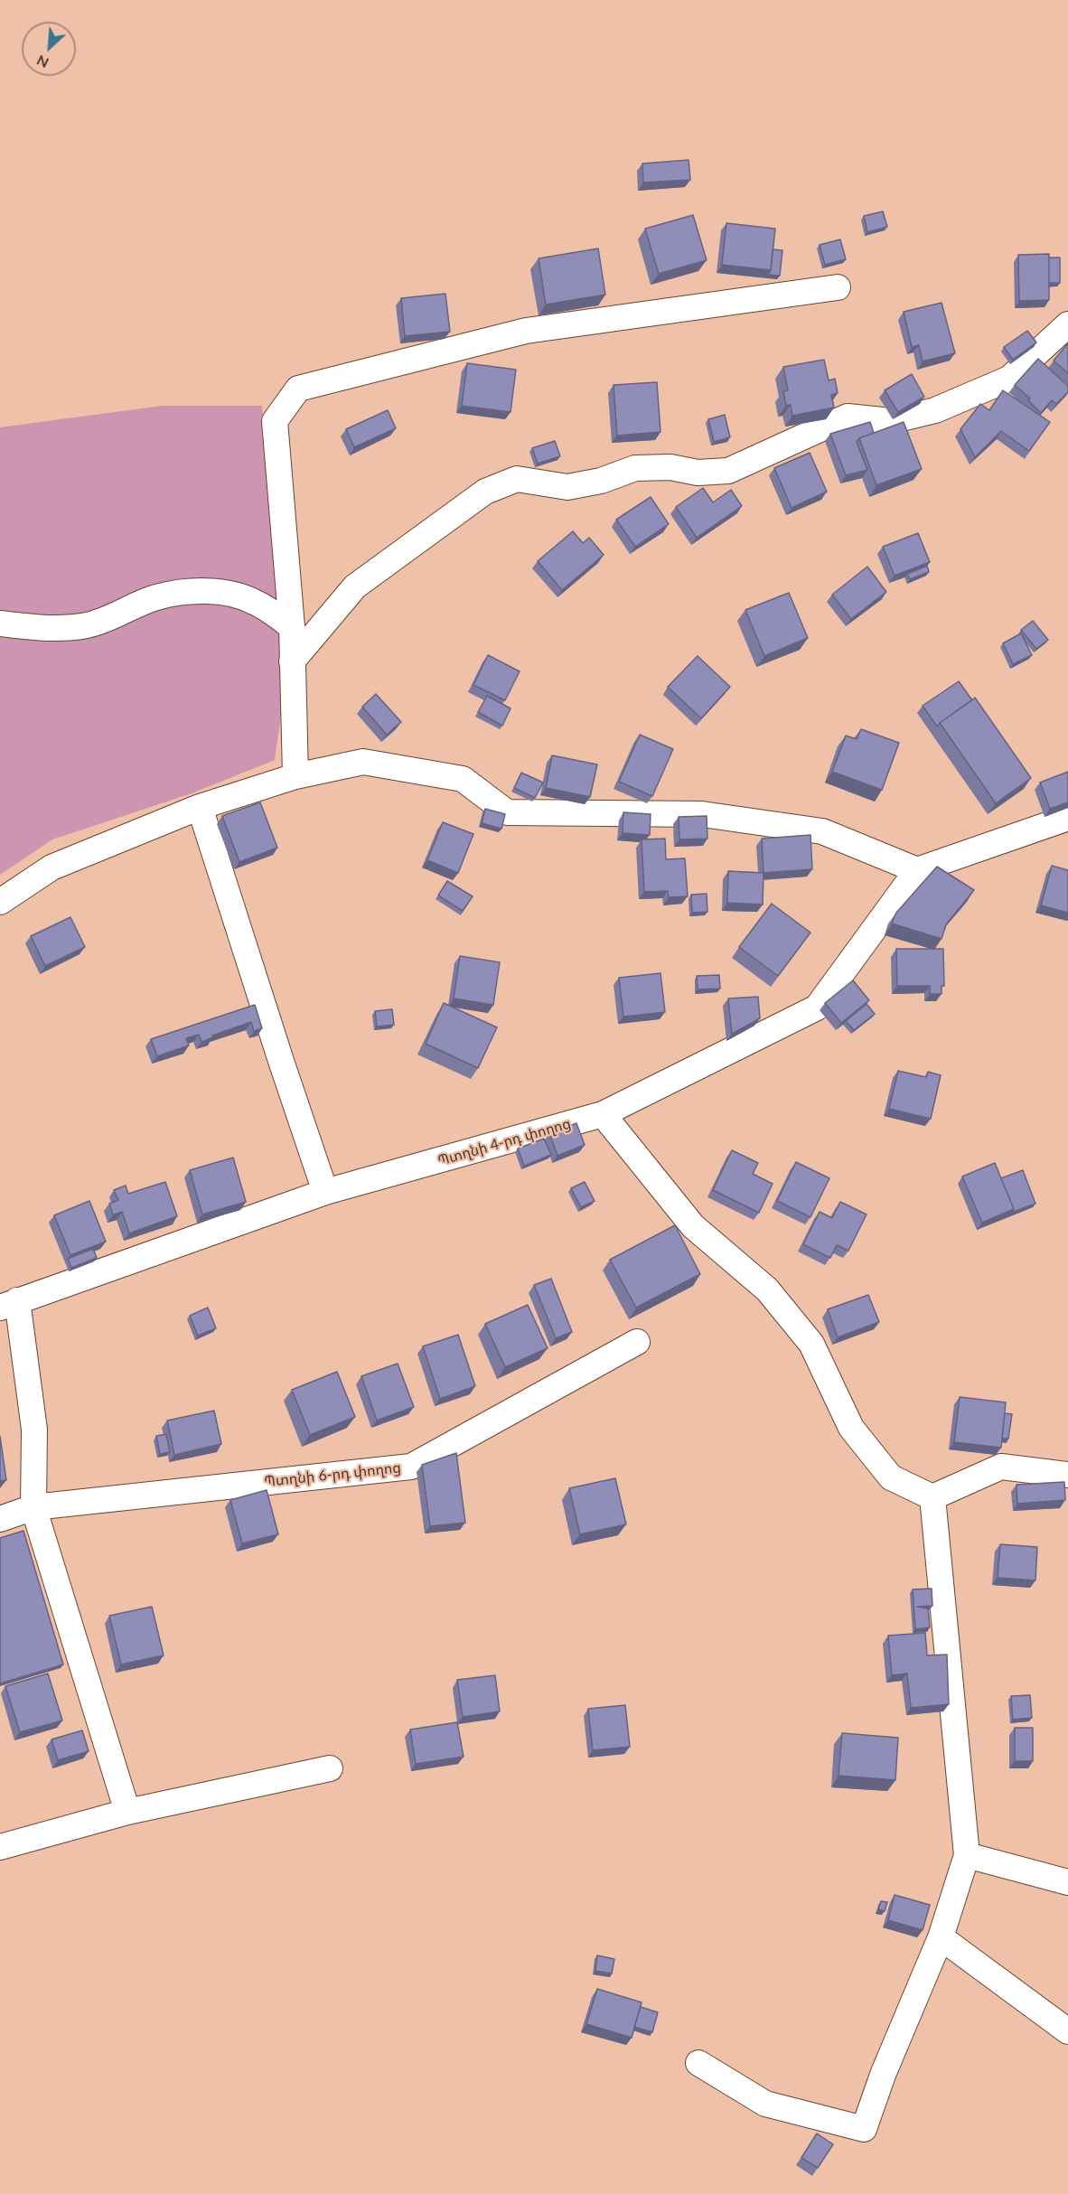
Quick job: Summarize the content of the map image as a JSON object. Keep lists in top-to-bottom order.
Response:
{
  "streets": {
    "street": ["Պտղնի 4-րդ փողոց", "Պտղնի 6-րդ փողոց"]
  },
  "north": "bottom left"
}
